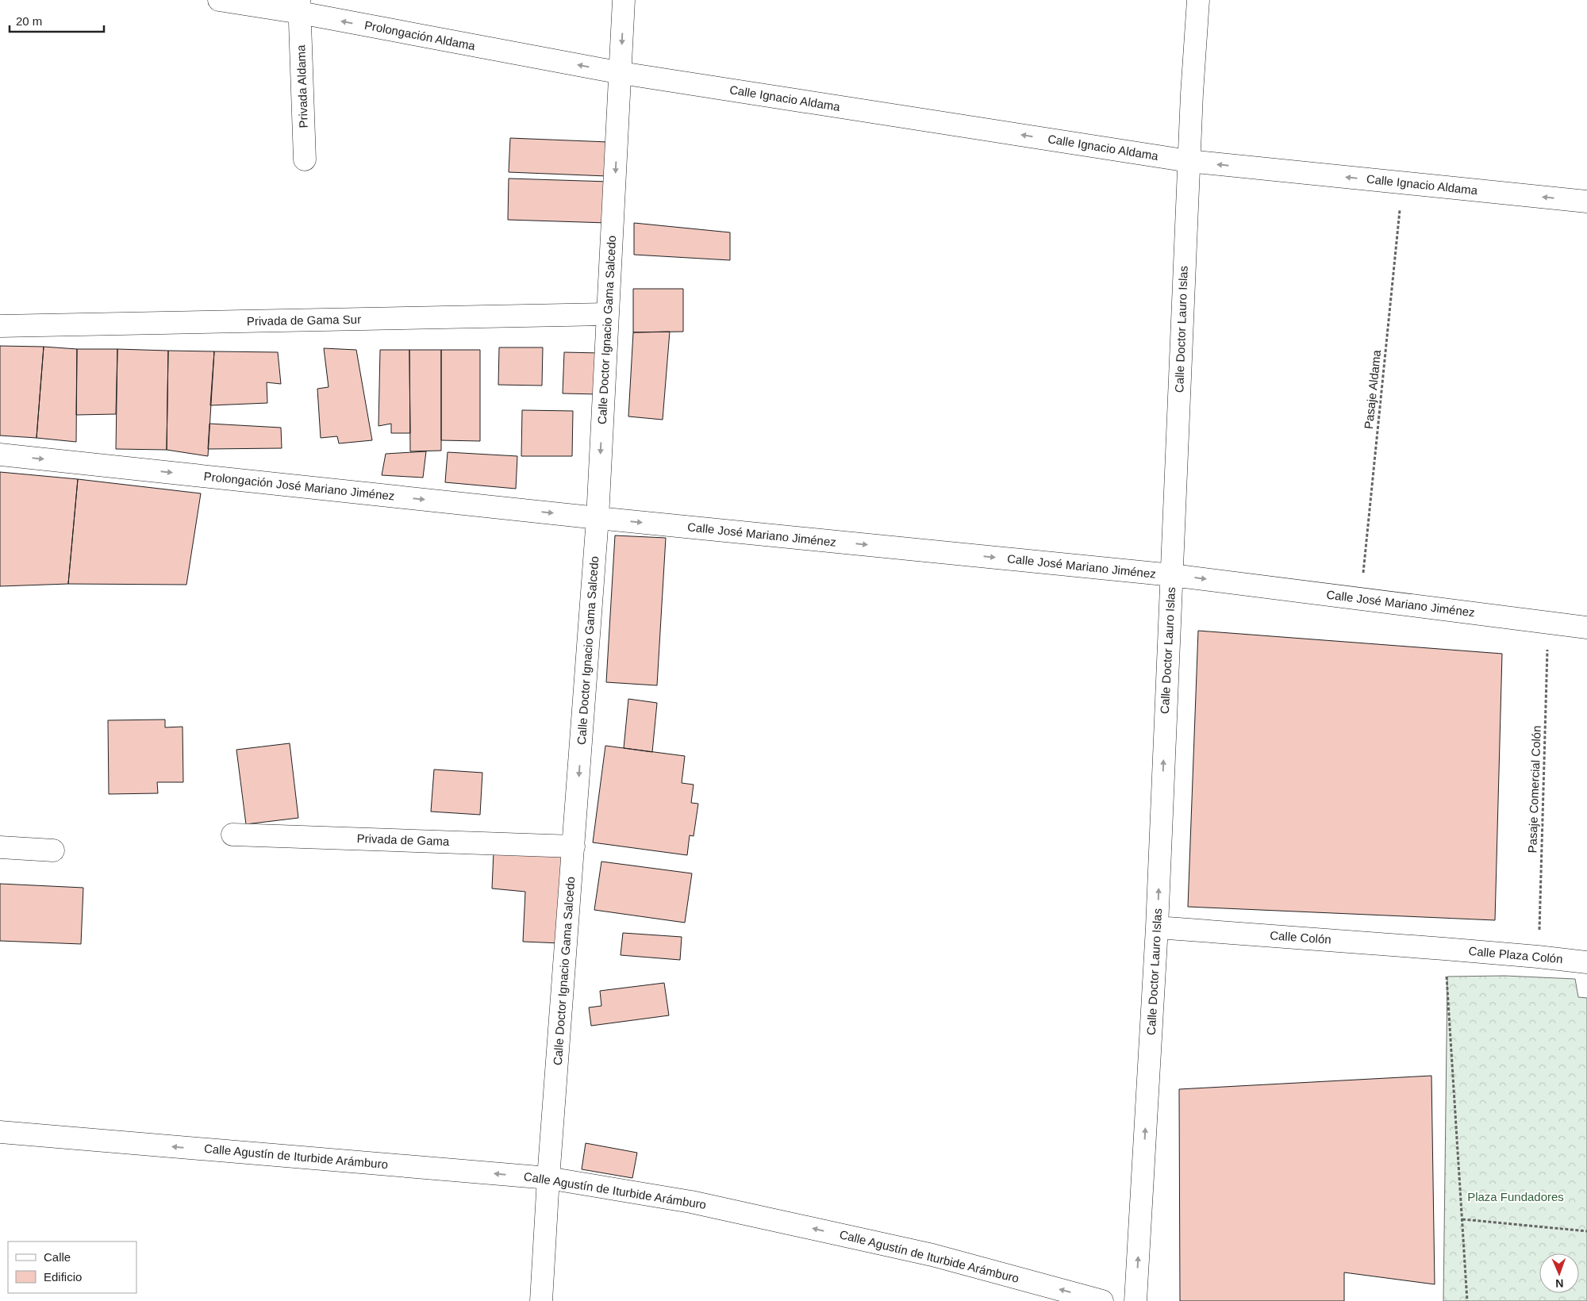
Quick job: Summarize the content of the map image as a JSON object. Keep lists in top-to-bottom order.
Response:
{
  "streets": {
    "street": [
      "Prolongación Aldama",
      "Privada Aldama",
      "Calle Ignacio Aldama",
      "Privada de Gama Sur",
      "Calle Doctor Lauro Islas",
      "Calle Doctor Ignacio Gama Salcedo",
      "Prolongación José Mariano Jiménez",
      "Calle José Mariano Jiménez",
      "Privada de Gama",
      "Calle Colón",
      "Calle Plaza Colón",
      "Calle Agustín de Iturbide Arámburo"
    ],
    "path": ["Pasaje Aldama", "Pasaje Comercial Colón"]
  },
  "crossings": [
    ["Prolongación Aldama", "Privada Aldama"],
    ["Prolongación Aldama", "Calle Ignacio Aldama"],
    ["Prolongación Aldama", "Calle Doctor Ignacio Gama Salcedo"],
    ["Calle Ignacio Aldama", "Calle Doctor Lauro Islas"],
    ["Calle Ignacio Aldama", "Calle Doctor Ignacio Gama Salcedo"],
    ["Calle Ignacio Aldama", "Pasaje Aldama"],
    ["Privada de Gama Sur", "Calle Doctor Ignacio Gama Salcedo"],
    ["Calle Doctor Lauro Islas", "Calle José Mariano Jiménez"],
    ["Calle Doctor Lauro Islas", "Calle Colón"],
    ["Calle Doctor Ignacio Gama Salcedo", "Prolongación José Mariano Jiménez"],
    ["Calle Doctor Ignacio Gama Salcedo", "Calle José Mariano Jiménez"],
    ["Calle Doctor Ignacio Gama Salcedo", "Privada de Gama"],
    ["Calle Doctor Ignacio Gama Salcedo", "Calle Agustín de Iturbide Arámburo"],
    ["Pasaje Aldama", "Calle José Mariano Jiménez"],
    ["Prolongación José Mariano Jiménez", "Calle José Mariano Jiménez"],
    ["Calle José Mariano Jiménez", "Pasaje Comercial Colón"],
    ["Pasaje Comercial Colón", "Calle Plaza Colón"],
    ["Calle Colón", "Calle Plaza Colón"]
  ],
  "one_way": [
    "Prolongación Aldama",
    "Calle Ignacio Aldama",
    "Calle Doctor Lauro Islas",
    "Calle Doctor Ignacio Gama Salcedo",
    "Prolongación José Mariano Jiménez",
    "Calle José Mariano Jiménez",
    "Calle Agustín de Iturbide Arámburo"
  ],
  "parks": ["Plaza Fundadores"],
  "legend": ["Calle", "Edificio"],
  "scale_bar": "20 m",
  "north": "bottom"
}
